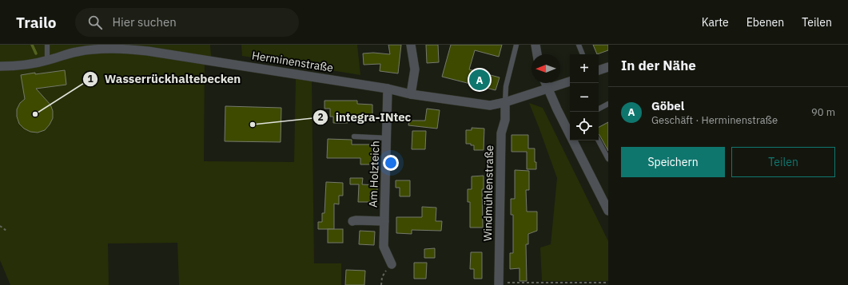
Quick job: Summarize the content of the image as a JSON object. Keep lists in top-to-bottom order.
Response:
{
  "streets": {
    "street": ["Herminenstraße", "Am Holzteich", "Windmühlenstraße"]
  },
  "crossings": [
    ["Herminenstraße", "Am Holzteich"],
    ["Herminenstraße", "Windmühlenstraße"]
  ],
  "places": ["Wasserrückhaltebecken", "integra-INtec"],
  "north": "left",
  "page": {
    "header": "Trailo",
    "search": "Hier suchen",
    "nav": ["Karte", "Ebenen", "Teilen"],
    "heading": "In der Nähe",
    "map_buttons": ["+", "−"],
    "pins": "A",
    "list": [
      {
        "mark": "A",
        "name": "Göbel",
        "note": "Geschäft · Herminenstraße",
        "value": "90 m"
      }
    ],
    "buttons": ["Speichern", "Teilen"]
  }
}
